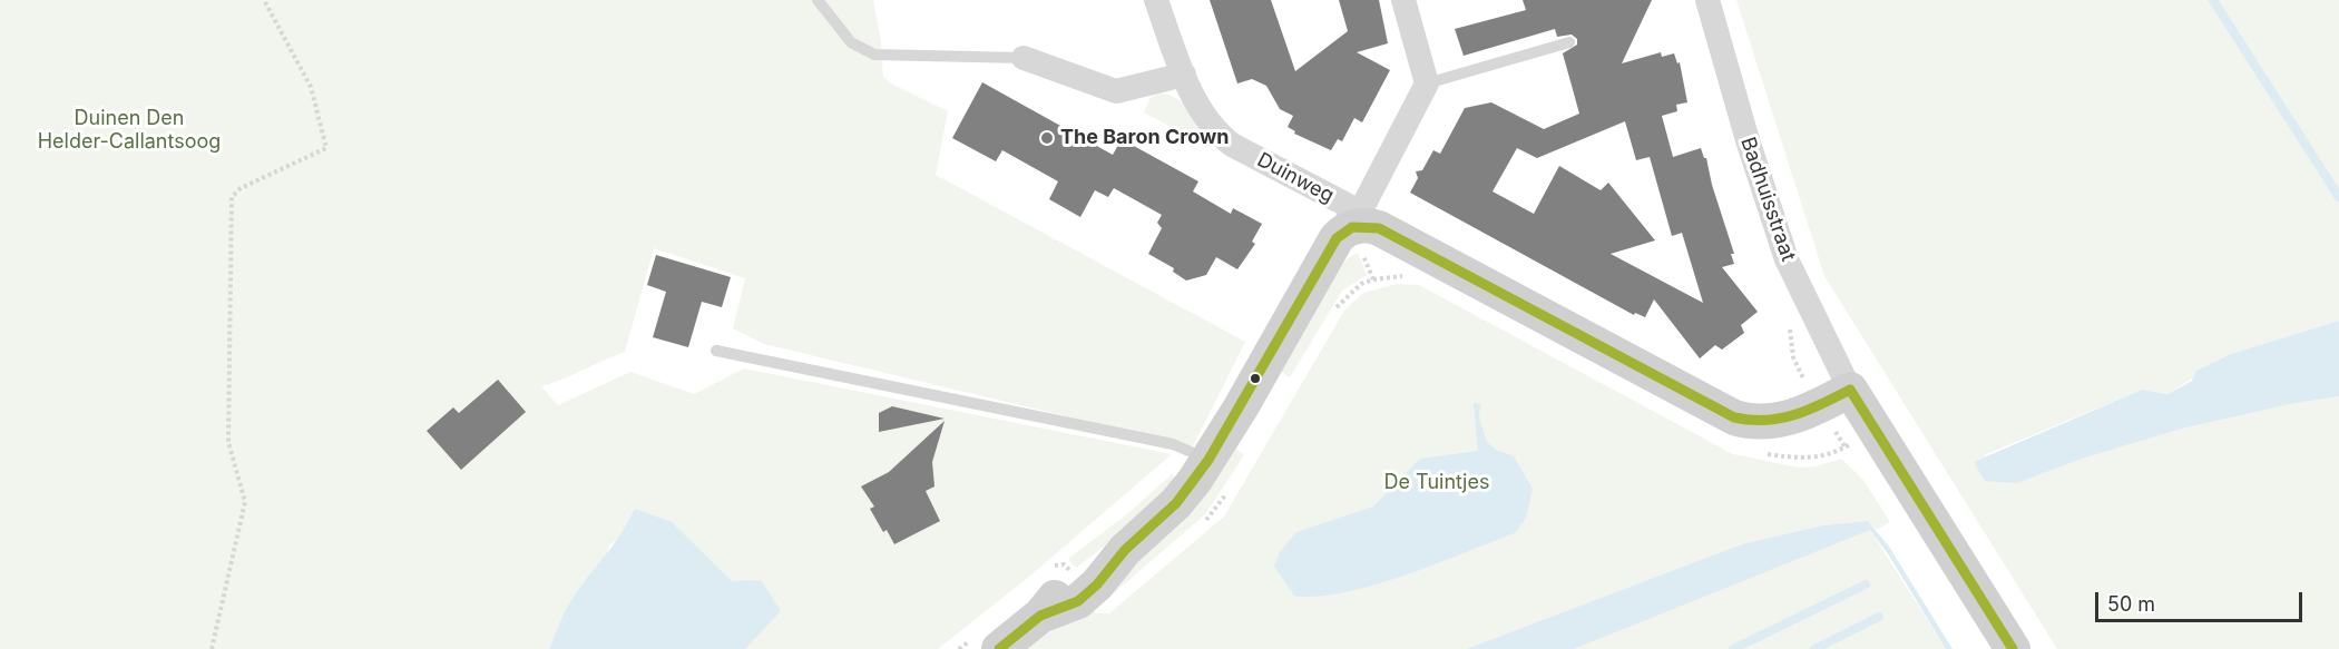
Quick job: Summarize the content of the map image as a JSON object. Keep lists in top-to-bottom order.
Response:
{
  "streets": {
    "street": ["Duinweg", "Badhuisstraat"]
  },
  "parks": ["Duinen Den Helder-Callantsoog", "De Tuintjes"],
  "places": ["The Baron Crown"],
  "scale_bar": "50 m"
}
